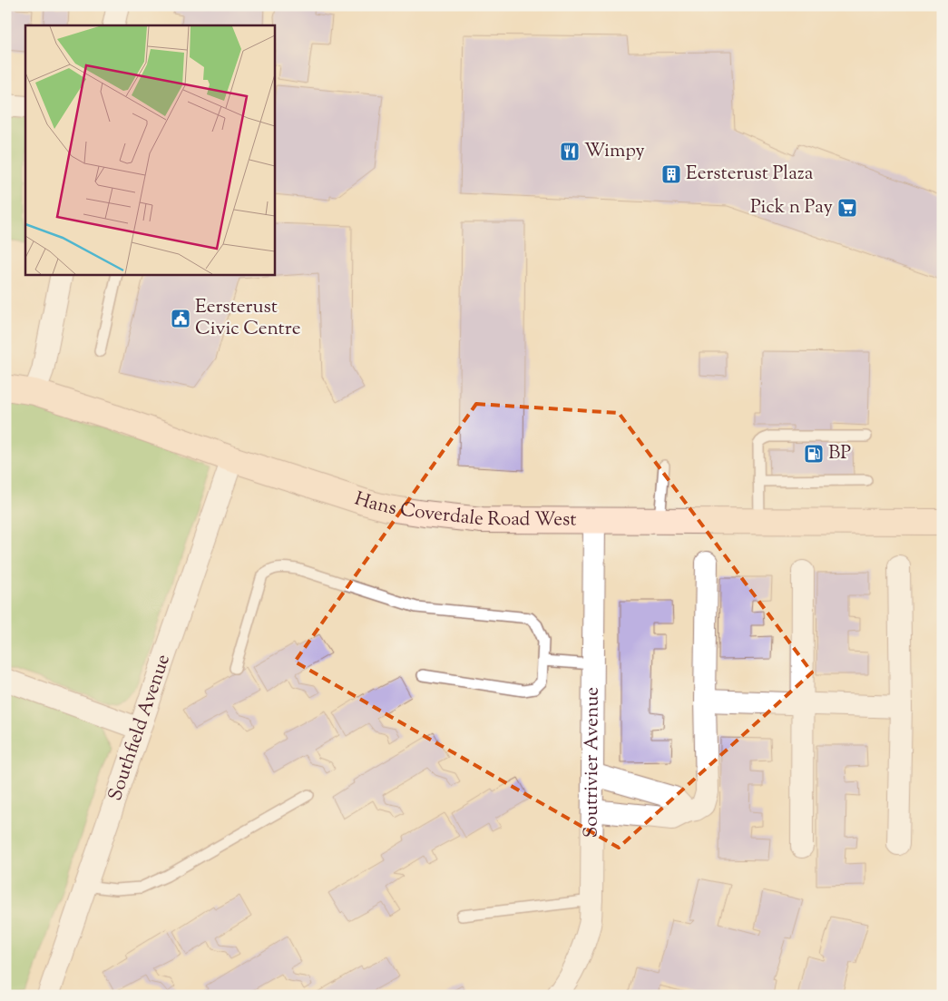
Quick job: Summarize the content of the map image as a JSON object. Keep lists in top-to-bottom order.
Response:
{
  "streets": {
    "street": ["Hans Coverdale Road West", "Southfield Avenue", "Soutrivier Avenue"]
  },
  "crossings": [
    ["Hans Coverdale Road West", "Southfield Avenue"],
    ["Hans Coverdale Road West", "Soutrivier Avenue"]
  ],
  "places": {
    "restaurant": ["Wimpy"],
    "building": ["Eersterust Plaza"],
    "supermarket": ["Pick n Pay"],
    "public building": ["Eersterust Civic Centre"],
    "fuel station": ["BP"]
  }
}
